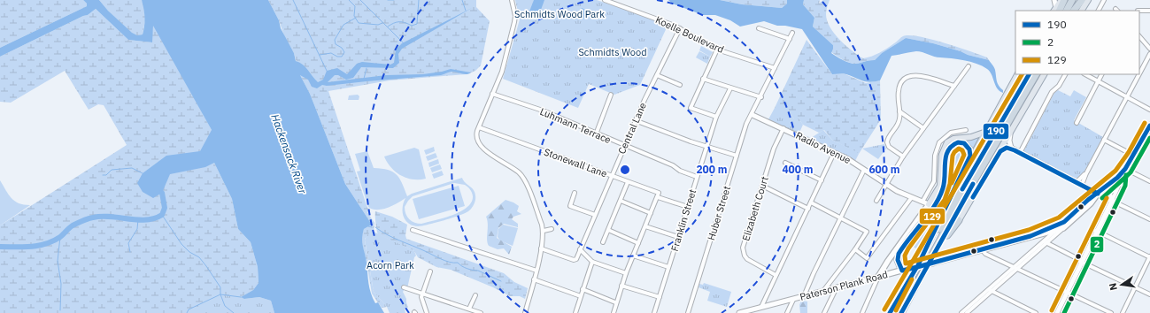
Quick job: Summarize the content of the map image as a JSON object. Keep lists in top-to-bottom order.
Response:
{
  "streets": {
    "main road": ["Paterson Plank Road"],
    "street": [
      "Koelle Boulevard",
      "Luhmann Terrace",
      "Central Lane",
      "Radio Avenue",
      "Stonewall Lane",
      "Elizabeth Court",
      "Huber Street",
      "Franklin Street"
    ]
  },
  "crossings": [
    ["Koelle Boulevard", "Central Lane"],
    ["Koelle Boulevard", "Huber Street"],
    ["Luhmann Terrace", "Central Lane"],
    ["Luhmann Terrace", "Franklin Street"],
    ["Central Lane", "Stonewall Lane"],
    ["Radio Avenue", "Elizabeth Court"],
    ["Radio Avenue", "Huber Street"],
    ["Stonewall Lane", "Franklin Street"]
  ],
  "water": ["Hackensack River"],
  "parks": ["Schmidts Wood Park", "Schmidts Wood", "Acorn Park"],
  "lines": ["transit line 190", "transit line 129", "transit line 2"],
  "legend": ["190", "2", "129"],
  "north": "left",
  "rings": ["200 m", "400 m", "600 m"]
}
